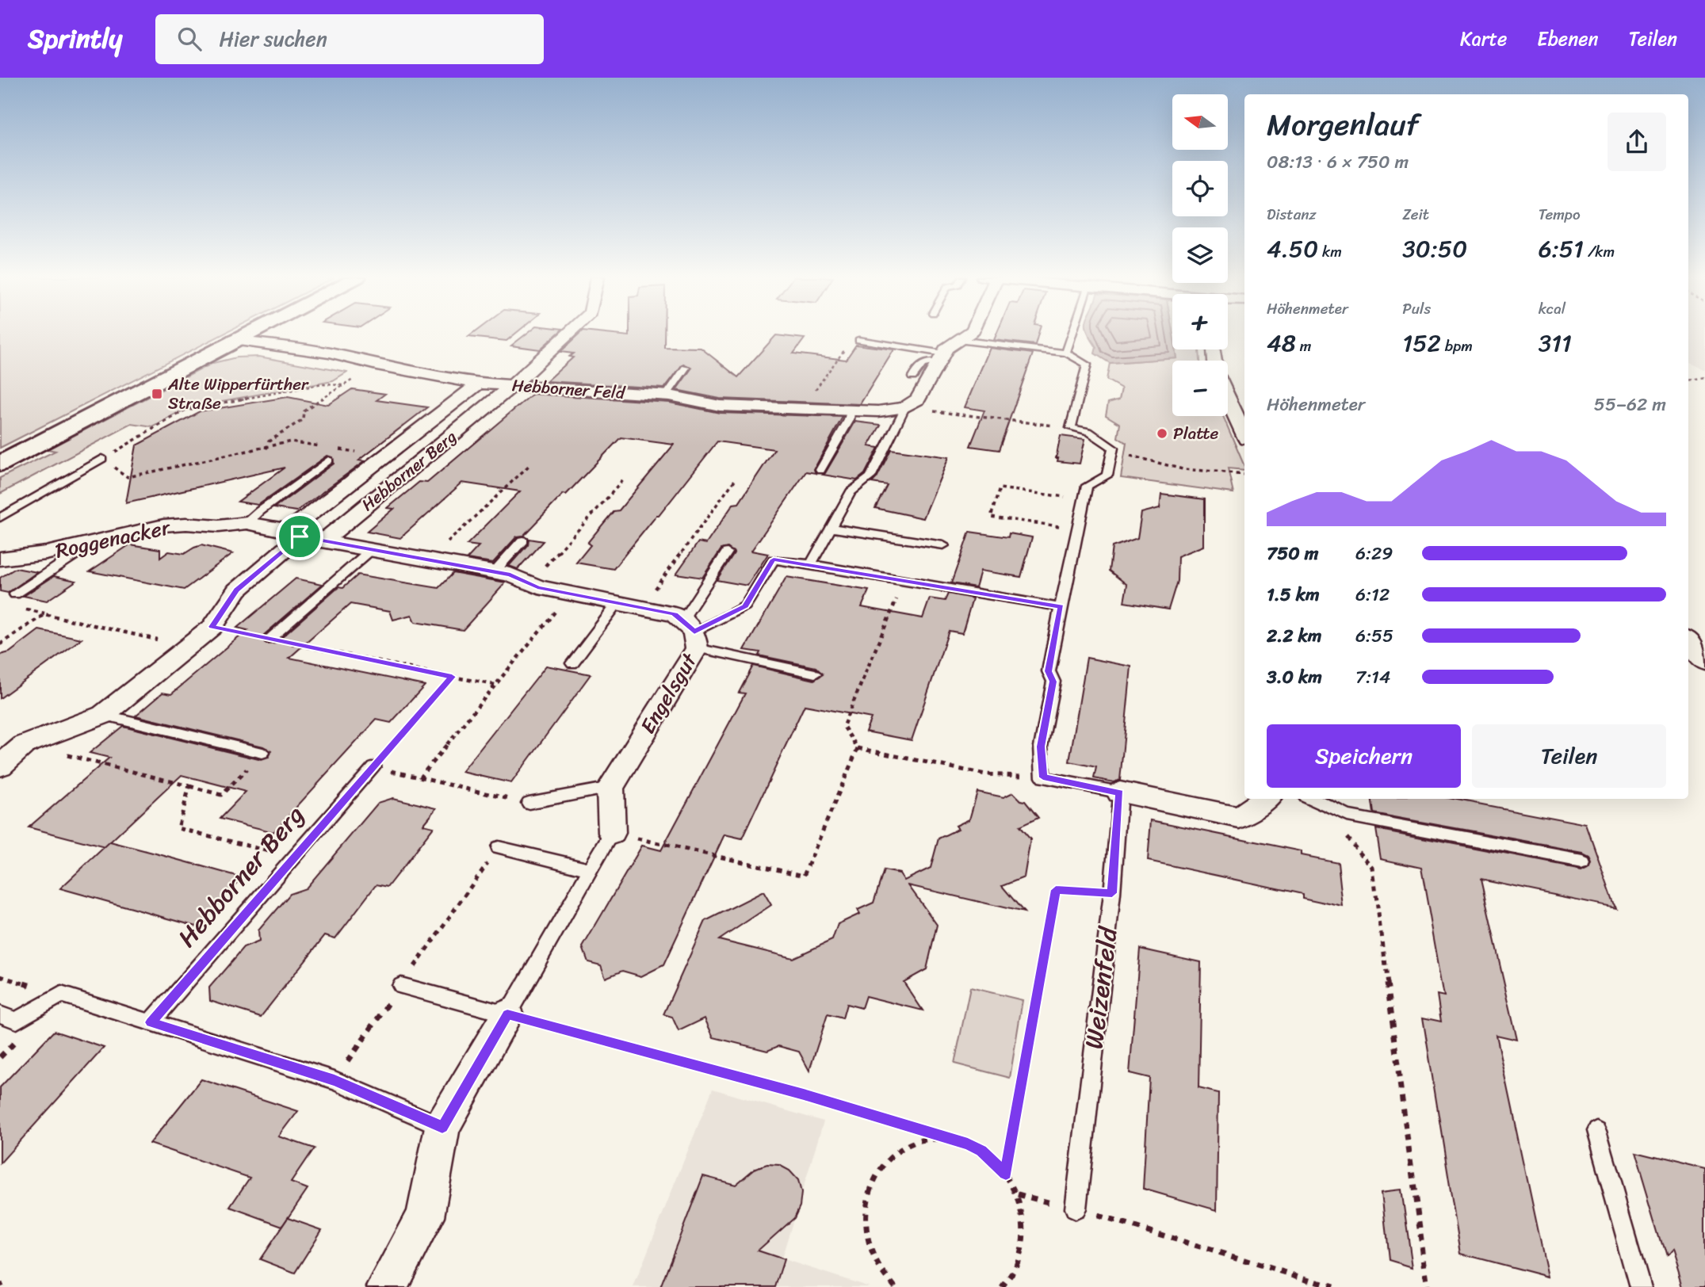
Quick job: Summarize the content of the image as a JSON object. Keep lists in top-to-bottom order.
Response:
{
  "streets": {
    "street": [
      "Hebborner Feld",
      "Hebborner Berg",
      "Roggenacker",
      "Engelsgut"
    ],
    "lane": ["Weizenfeld"]
  },
  "crossings": [
    ["Hebborner Feld", "Hebborner Berg"],
    ["Hebborner Berg", "Roggenacker"]
  ],
  "places": {
    "transit": ["Alte Wipperfürther Straße"],
    "other": ["Platte"]
  },
  "north": "left",
  "page": {
    "header": "Sprintly",
    "search": "Hier suchen",
    "nav": ["Karte", "Ebenen", "Teilen"],
    "map_buttons": ["+", "−"],
    "heading": ["Morgenlauf", "08:13 · 6 × 750 m"],
    "stats": [
      ["Distanz", "4.50 km"],
      ["Zeit", "30:50"],
      ["Tempo", "6:51 /km"],
      ["Höhenmeter", "48 m"],
      ["Puls", "152 bpm"],
      ["kcal", "311"]
    ],
    "chart": ["Höhenmeter", "55–62 m"],
    "list": [
      {
        "name": "750 m",
        "note": "6:29"
      },
      {
        "name": "1.5 km",
        "note": "6:12"
      },
      {
        "name": "2.2 km",
        "note": "6:55"
      },
      {
        "name": "3.0 km",
        "note": "7:14"
      }
    ],
    "buttons": ["Speichern", "Teilen"]
  }
}
